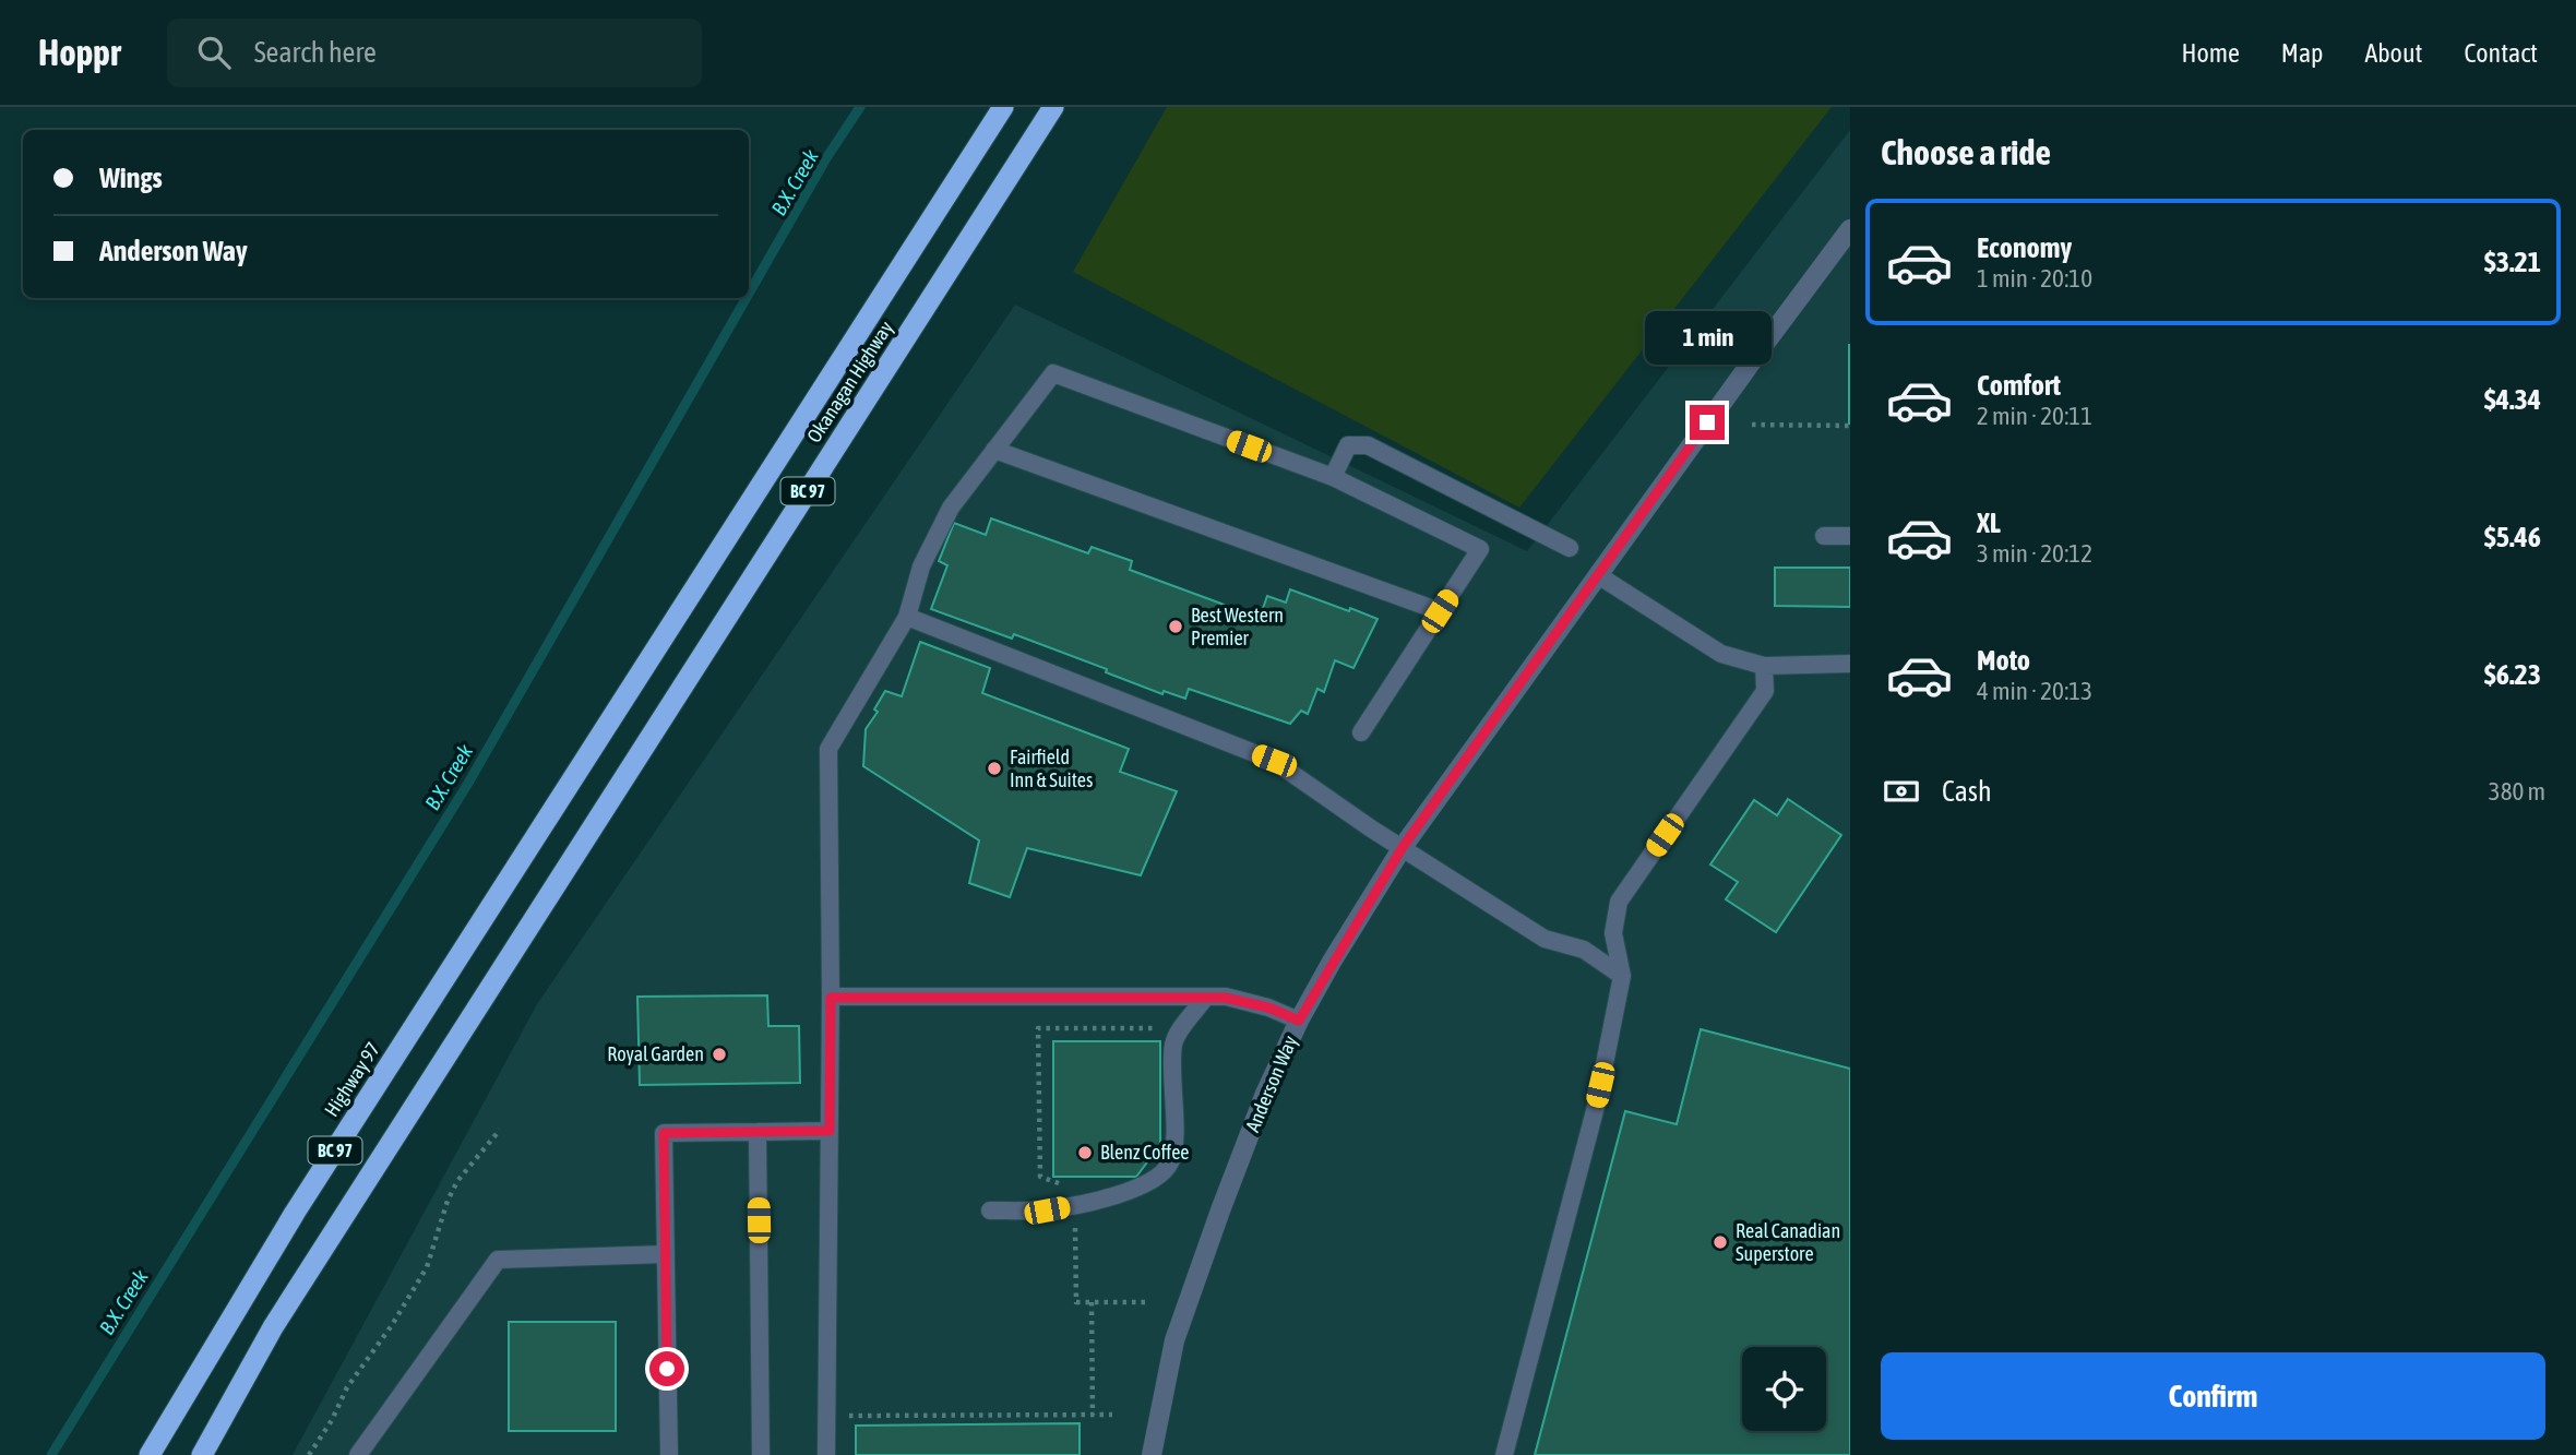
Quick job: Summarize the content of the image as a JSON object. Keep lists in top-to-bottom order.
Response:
{
  "streets": {
    "highway": ["Okanagan Highway", "BC 97", "Highway 97"],
    "street": ["Anderson Way"]
  },
  "crossings": [
    ["Okanagan Highway", "Highway 97"]
  ],
  "water": ["B.X. Creek"],
  "places": [
    "Best Western Premier",
    "Fairfield Inn & Suites",
    "Royal Garden",
    "Blenz Coffee",
    "Real Canadian Superstore"
  ],
  "page": {
    "header": "Hoppr",
    "search": "Search here",
    "nav": [
      "Home",
      "Map",
      "About",
      "Contact"
    ],
    "heading": "Choose a ride",
    "banner": ["Wings", "Anderson Way"],
    "list": [
      {
        "name": "Economy",
        "note": "1 min · 20:10",
        "value": "$3.21"
      },
      {
        "name": "Comfort",
        "note": "2 min · 20:11",
        "value": "$4.34"
      },
      {
        "name": "XL",
        "note": "3 min · 20:12",
        "value": "$5.46"
      },
      {
        "name": "Moto",
        "note": "4 min · 20:13",
        "value": "$6.23"
      }
    ],
    "bubble": "1 min",
    "pay": ["Cash", "380 m"],
    "buttons": "Confirm"
  }
}
